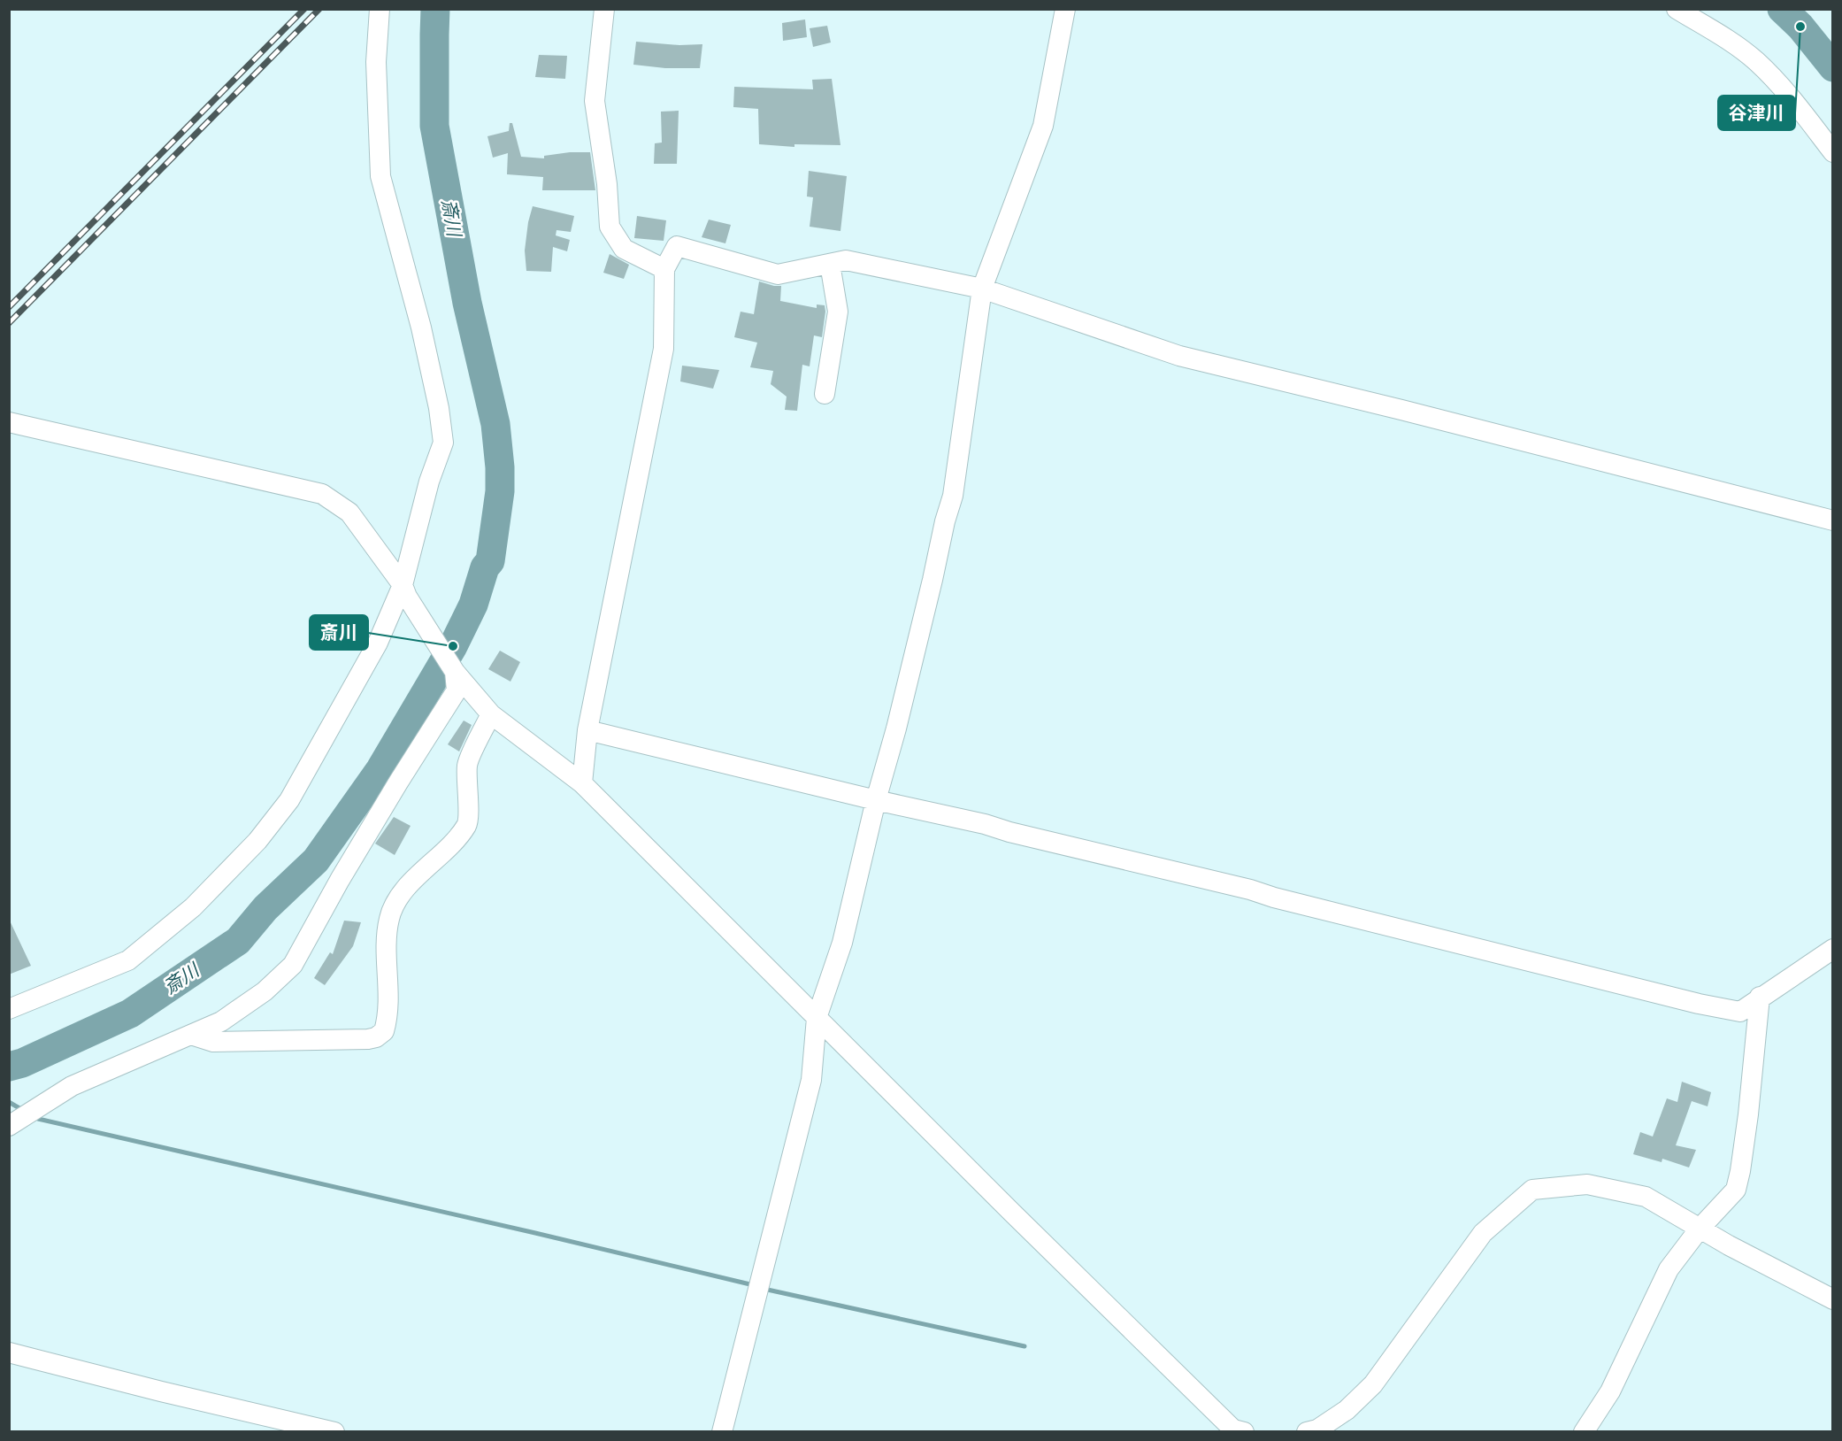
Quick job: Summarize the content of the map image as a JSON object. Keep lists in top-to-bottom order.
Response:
{
  "water": ["斎川"],
  "places": ["谷津川", "斎川"]
}
